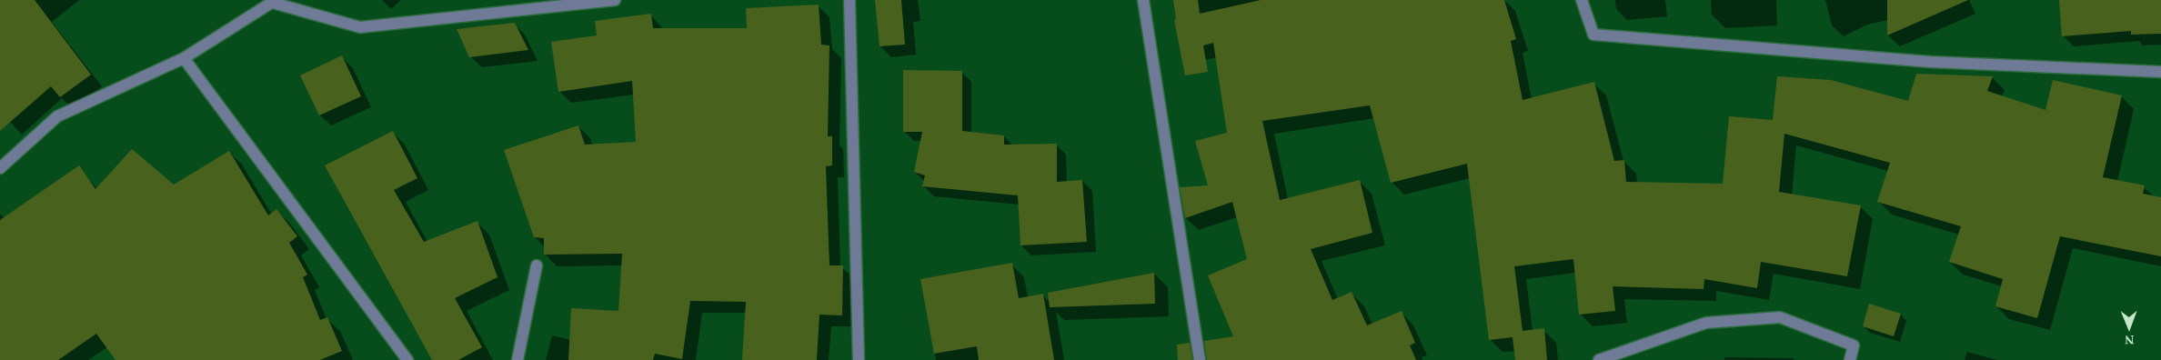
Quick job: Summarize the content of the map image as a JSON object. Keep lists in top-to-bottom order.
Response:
{
  "north": "bottom"
}
